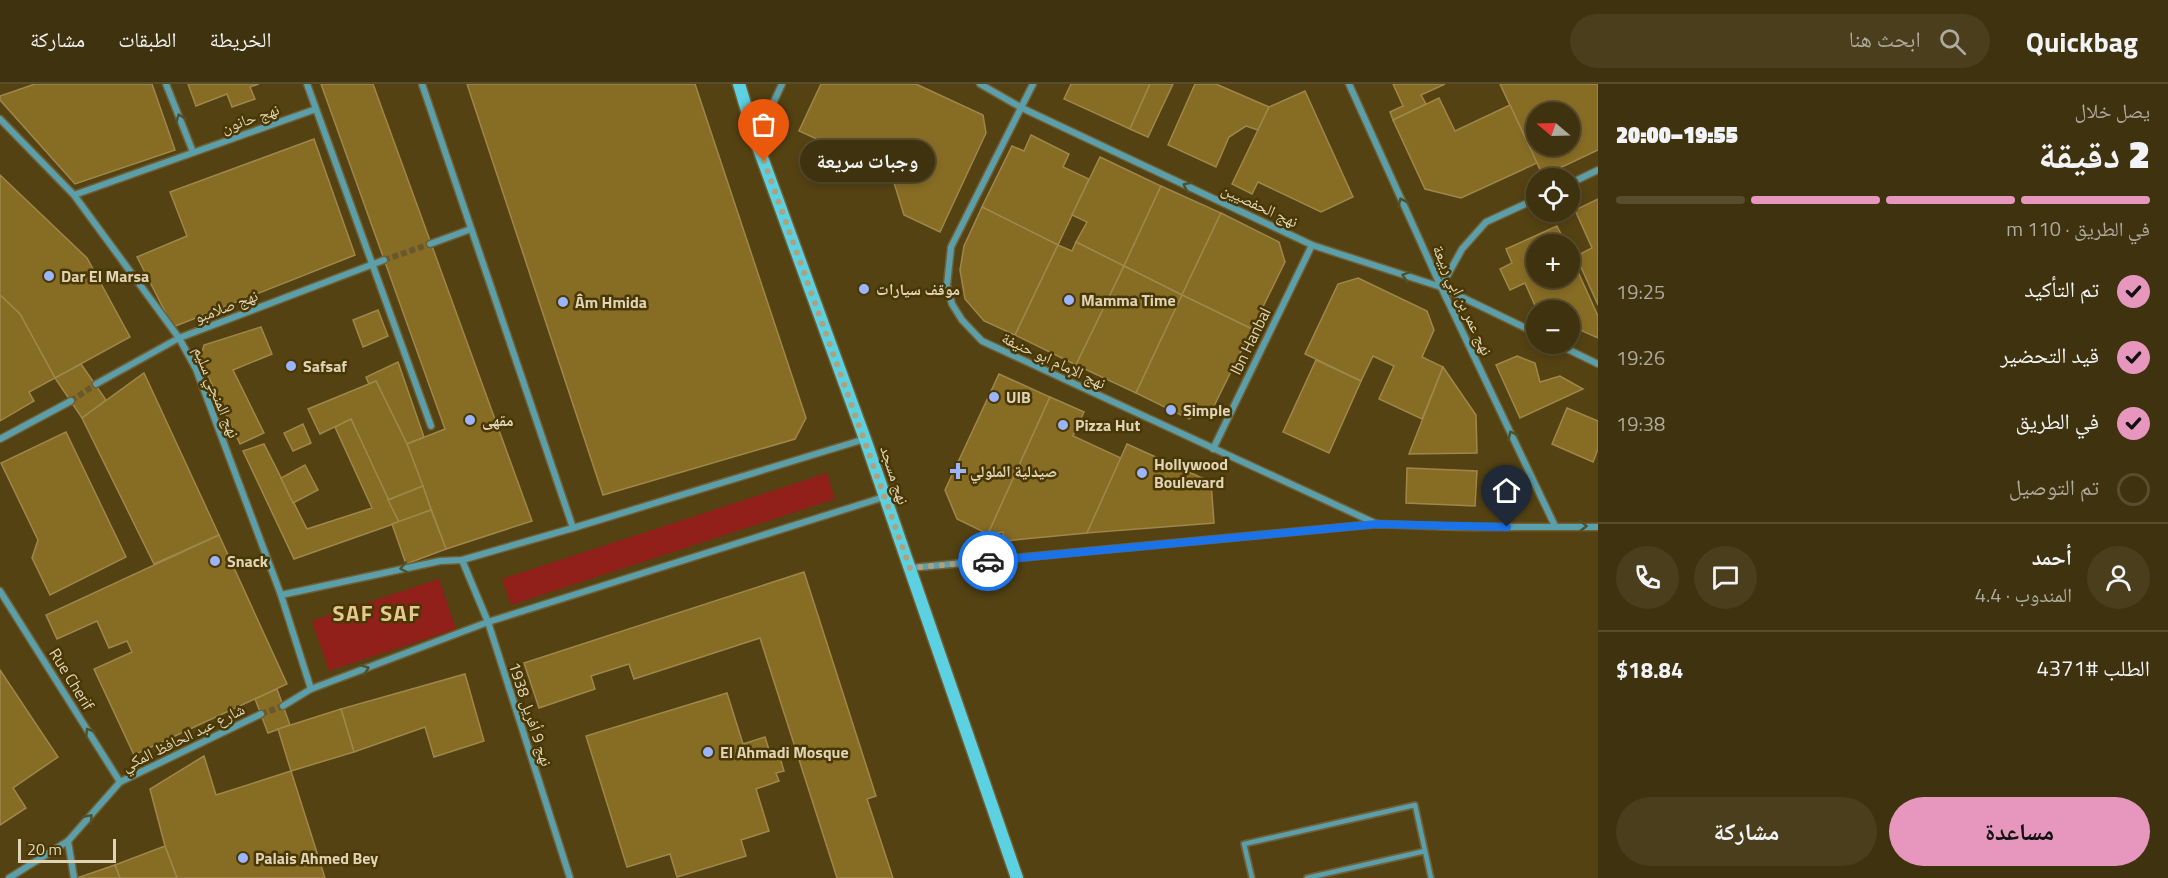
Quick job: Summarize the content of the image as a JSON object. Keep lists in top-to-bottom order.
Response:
{
  "streets": {
    "street": [
      "نهج حانون",
      "نهج الحفصيين",
      "نهج عمر بن ابي ربيعة",
      "نهج صلامبو",
      "Ibn Hanbal",
      "نهج الإمام ابو حنيفة",
      "نهج المنجي سليم",
      "نهج مسجد",
      "Rue Cherif",
      "نهج 9 أفريل 1938",
      "شارع عبد الحافظ المكي"
    ]
  },
  "crossings": [
    ["نهج حانون", "نهج المنجي سليم"],
    ["نهج الحفصيين", "نهج عمر بن ابي ربيعة"],
    ["نهج الحفصيين", "Ibn Hanbal"],
    ["نهج الحفصيين", "نهج الإمام ابو حنيفة"],
    ["نهج صلامبو", "نهج المنجي سليم"],
    ["Ibn Hanbal", "نهج الإمام ابو حنيفة"],
    ["Rue Cherif", "شارع عبد الحافظ المكي"]
  ],
  "one_way": ["نهج الحفصيين", "نهج عمر بن ابي ربيعة", "Rue Cherif"],
  "districts": ["SAF SAF"],
  "places": {
    "other": [
      "وجبات سريعة",
      "Dar El Marsa",
      "موقف سيارات",
      "Mamma Time",
      "Âm Hmida",
      "Safsaf",
      "UIB",
      "Simple",
      "مقهى",
      "Pizza Hut",
      "Hollywood Boulevard",
      "Snack",
      "El Ahmadi Mosque",
      "Palais Ahmed Bey"
    ],
    "health": ["صيدلية الملولي"]
  },
  "scale_bar": "20 m",
  "north": "left",
  "page": {
    "header": "Quickbag",
    "search": "ابحث هنا",
    "nav": ["الخريطة", "الطبقات", "مشاركة"],
    "heading": ["2 دقيقة", "يصل خلال", "19:55–20:00"],
    "panel": [
      "أحمد",
      "المندوب · 4.4",
      "الطلب #4371",
      "$18.84"
    ],
    "map_buttons": ["+", "−"],
    "bubble": "وجبات سريعة",
    "bar": "في الطريق · 110 m",
    "list": [
      ["تم التأكيد", "19:25"],
      ["قيد التحضير", "19:26"],
      ["في الطريق", "19:38"],
      "تم التوصيل"
    ],
    "buttons": ["مساعدة", "مشاركة"],
    "scale": "20 m"
  }
}
